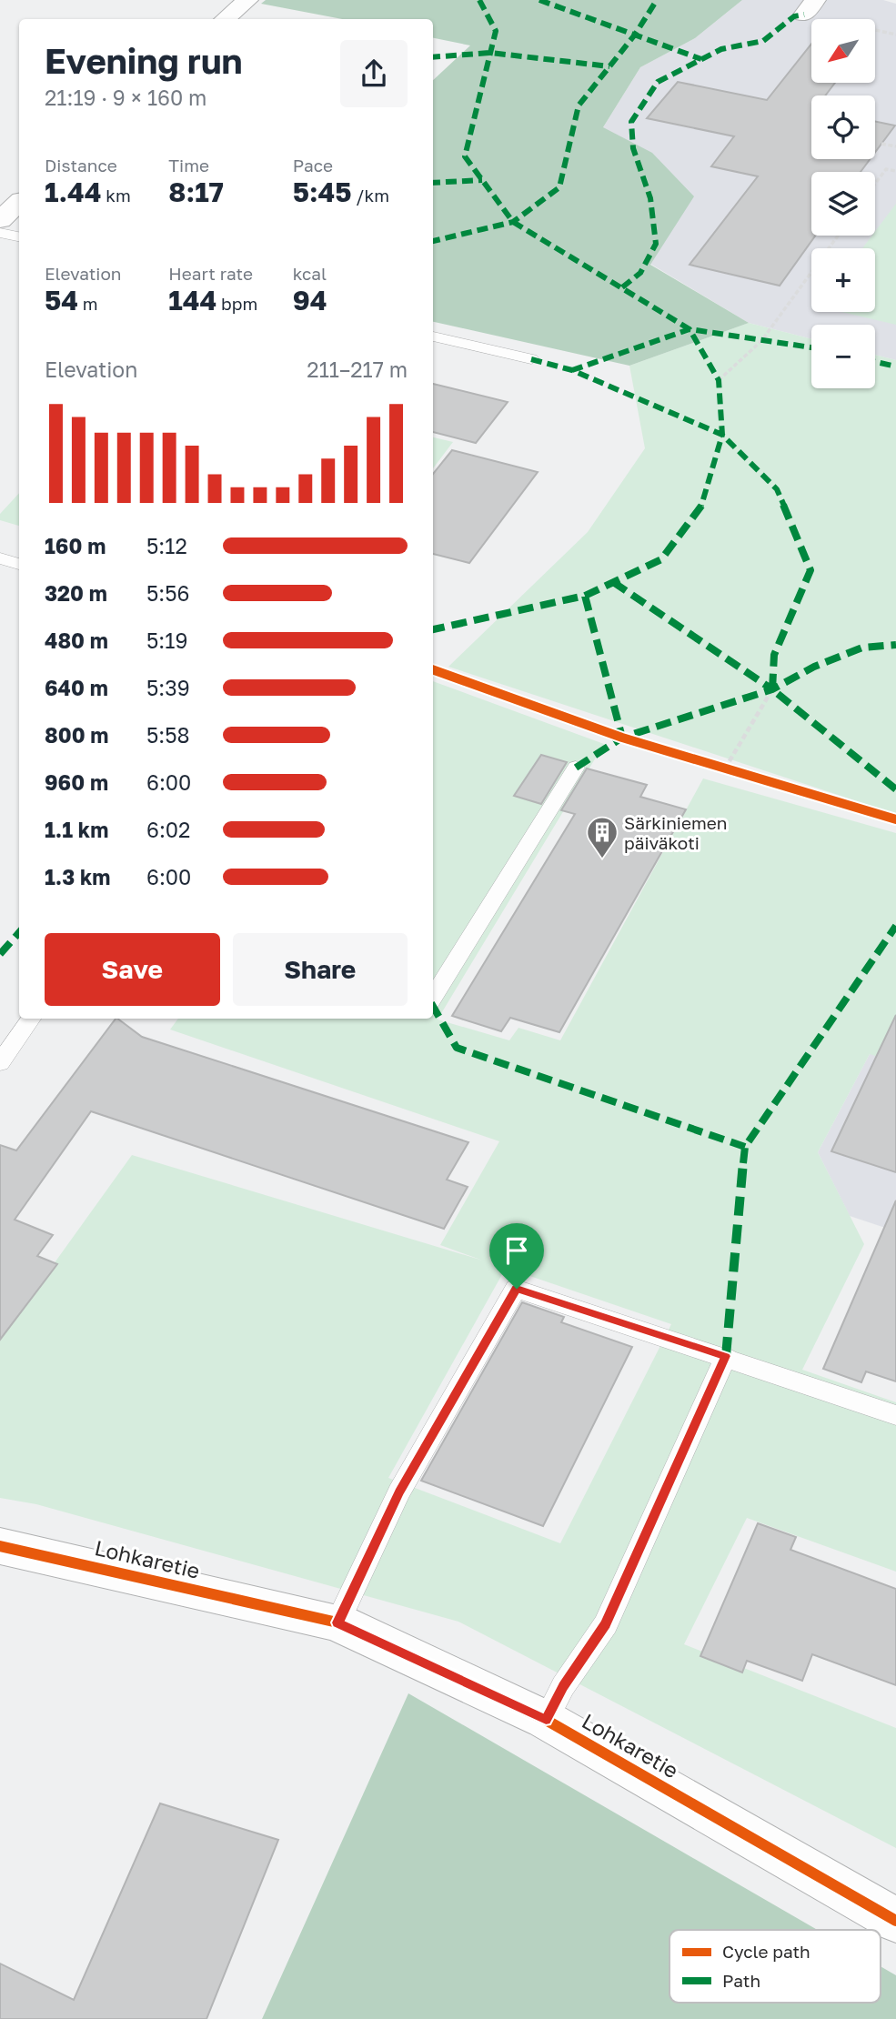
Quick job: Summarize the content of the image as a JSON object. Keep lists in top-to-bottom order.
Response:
{
  "streets": {
    "street": ["Lohkaretie"]
  },
  "places": {
    "building": ["Särkiniemen päiväkoti"]
  },
  "legend": ["Cycle path", "Path"],
  "north": "bottom left",
  "page": {
    "map_buttons": ["+", "−"],
    "heading": ["Evening run", "21:19 · 9 × 160 m"],
    "stats": [
      ["Distance", "1.44 km"],
      ["Time", "8:17"],
      ["Pace", "5:45 /km"],
      ["Elevation", "54 m"],
      ["Heart rate", "144 bpm"],
      ["kcal", "94"]
    ],
    "chart": ["Elevation", "211–217 m"],
    "list": [
      {
        "name": "160 m",
        "note": "5:12"
      },
      {
        "name": "320 m",
        "note": "5:56"
      },
      {
        "name": "480 m",
        "note": "5:19"
      },
      {
        "name": "640 m",
        "note": "5:39"
      },
      {
        "name": "800 m",
        "note": "5:58"
      },
      {
        "name": "960 m",
        "note": "6:00"
      },
      {
        "name": "1.1 km",
        "note": "6:02"
      },
      {
        "name": "1.3 km",
        "note": "6:00"
      }
    ],
    "buttons": ["Save", "Share"]
  }
}
